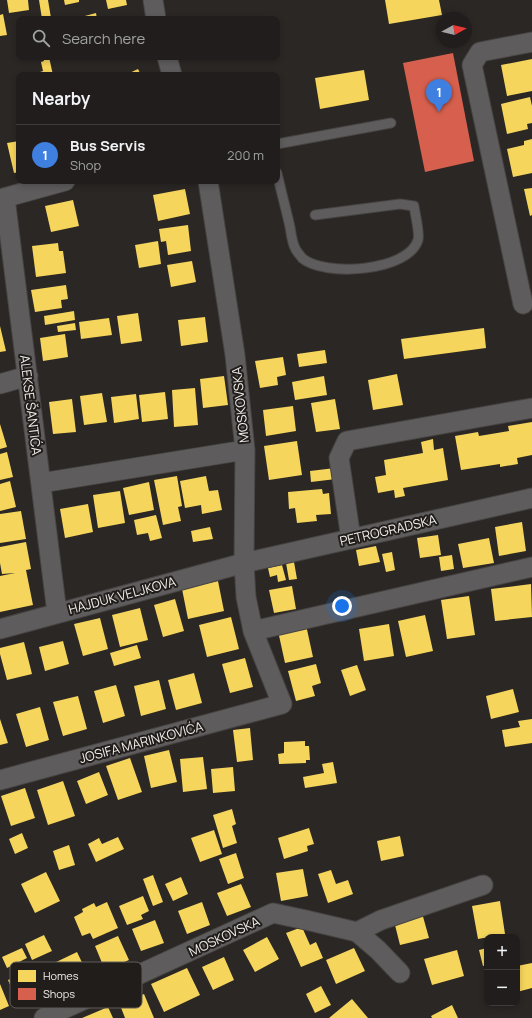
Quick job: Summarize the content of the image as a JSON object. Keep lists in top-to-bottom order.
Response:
{
  "streets": {
    "street": [
      "ALEKSE ŠANTIĆA",
      "MOSKOVSKA",
      "PETROGRADSKA",
      "HAJDUK VELJKOVA",
      "JOSIFA MARINKOVIĆA"
    ]
  },
  "crossings": [
    ["ALEKSE ŠANTIĆA", "HAJDUK VELJKOVA"],
    ["MOSKOVSKA", "PETROGRADSKA"],
    ["MOSKOVSKA", "HAJDUK VELJKOVA"],
    ["MOSKOVSKA", "JOSIFA MARINKOVIĆA"],
    ["PETROGRADSKA", "HAJDUK VELJKOVA"]
  ],
  "legend": ["Homes", "Shops"],
  "north": "right",
  "page": {
    "search": "Search here",
    "heading": "Nearby",
    "pins": "1",
    "list": [
      {
        "mark": "1",
        "name": "Bus Servis",
        "note": "Shop",
        "value": "200 m"
      }
    ],
    "map_buttons": ["+", "−"]
  }
}
